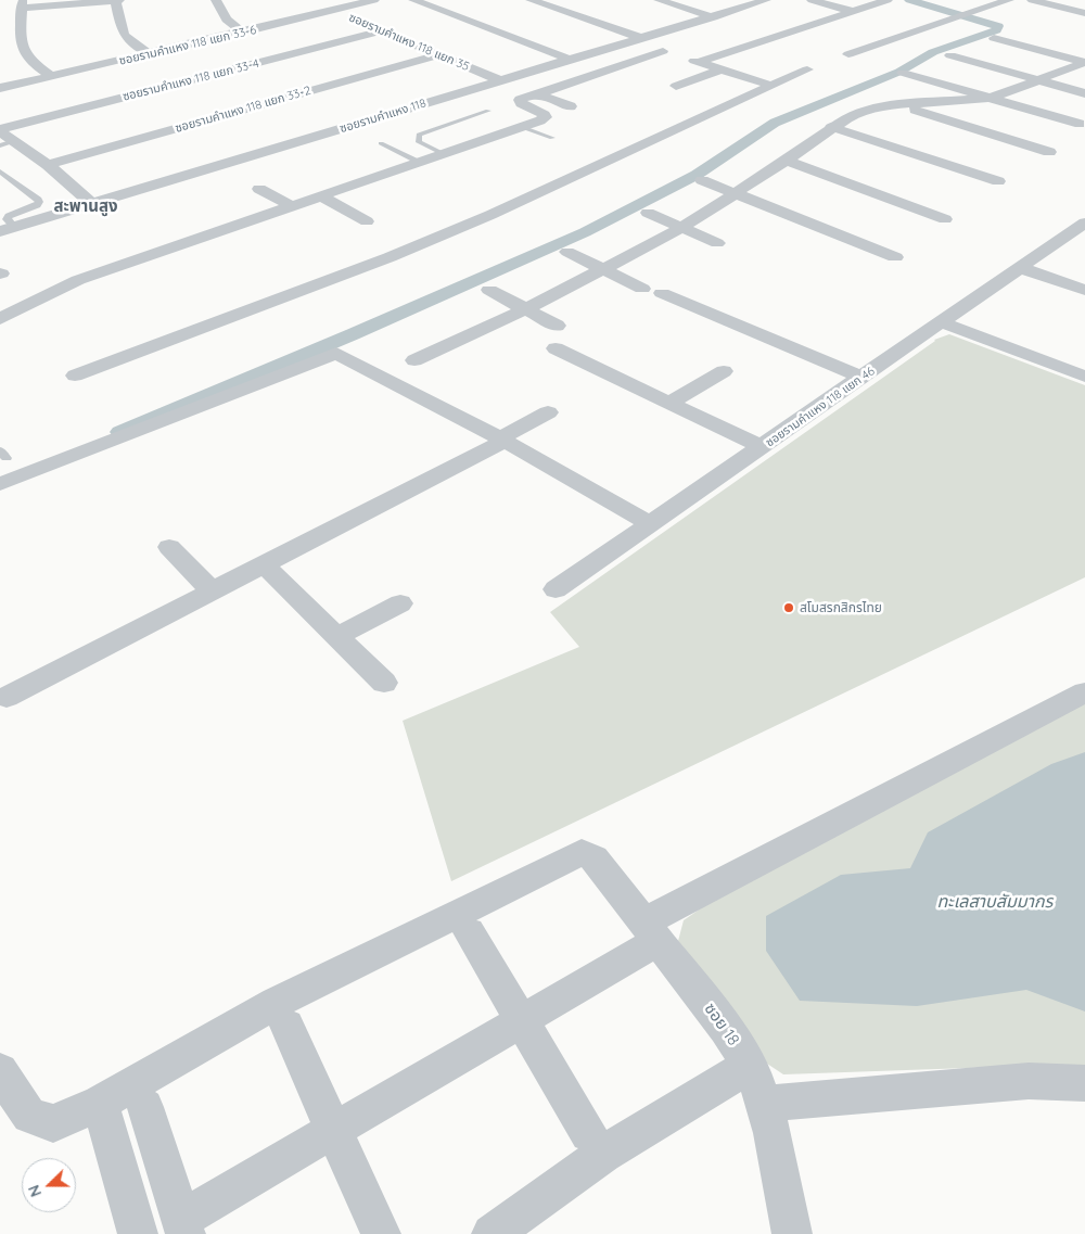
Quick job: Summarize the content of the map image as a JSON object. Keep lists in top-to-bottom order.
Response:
{
  "streets": {
    "street": [
      "ซอยรามคำแหง 118 แยก 35",
      "ซอยรามคำแหง 118 แยก 33-6",
      "ซอยรามคำแหง 118 แยก 33-4",
      "ซอยรามคำแหง 118 แยก 33-2",
      "ซอยรามคำแหง 118",
      "ซอยรามคำแหง 118 แยก 46",
      "ซอย 18"
    ]
  },
  "crossings": [
    ["ซอยรามคำแหง 118 แยก 35", "ซอยรามคำแหง 118 แยก 33-6"],
    ["ซอยรามคำแหง 118 แยก 35", "ซอยรามคำแหง 118 แยก 33-4"],
    ["ซอยรามคำแหง 118 แยก 35", "ซอยรามคำแหง 118 แยก 33-2"],
    ["ซอยรามคำแหง 118 แยก 35", "ซอยรามคำแหง 118"]
  ],
  "districts": ["สะพานสูง"],
  "water": ["ทะเลสาบสัมมากร"],
  "places": ["สโมสรกสิกรไทย"],
  "north": "left"
}
